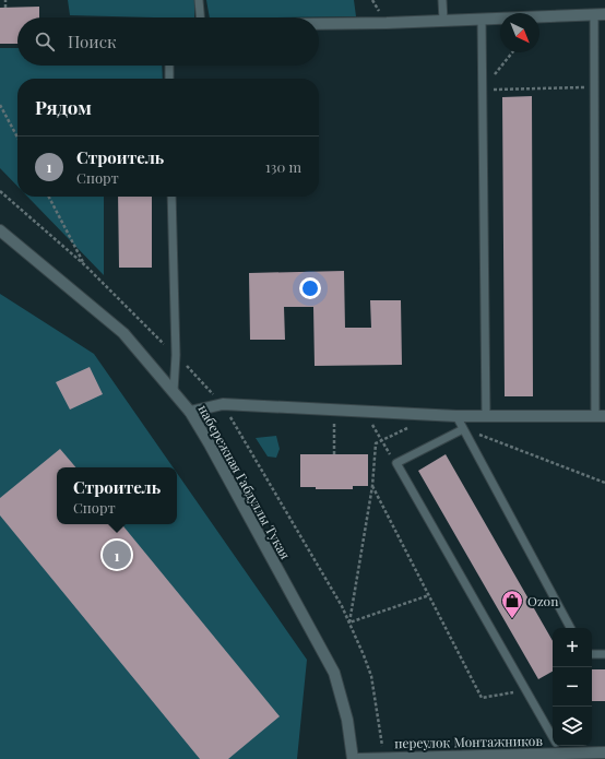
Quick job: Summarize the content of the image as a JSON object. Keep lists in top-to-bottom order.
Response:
{
  "streets": {
    "street": ["набережная Габдуллы Тукая", "переулок Монтажников"]
  },
  "places": {
    "shop": ["Ozon"]
  },
  "north": "bottom right",
  "page": {
    "search": "Поиск",
    "heading": "Рядом",
    "list": [
      {
        "mark": "1",
        "name": "Строитель",
        "note": "Спорт",
        "value": "130 m"
      }
    ],
    "popup": ["Строитель", "Спорт"],
    "pins": "1",
    "map_buttons": ["+", "−"]
  }
}
